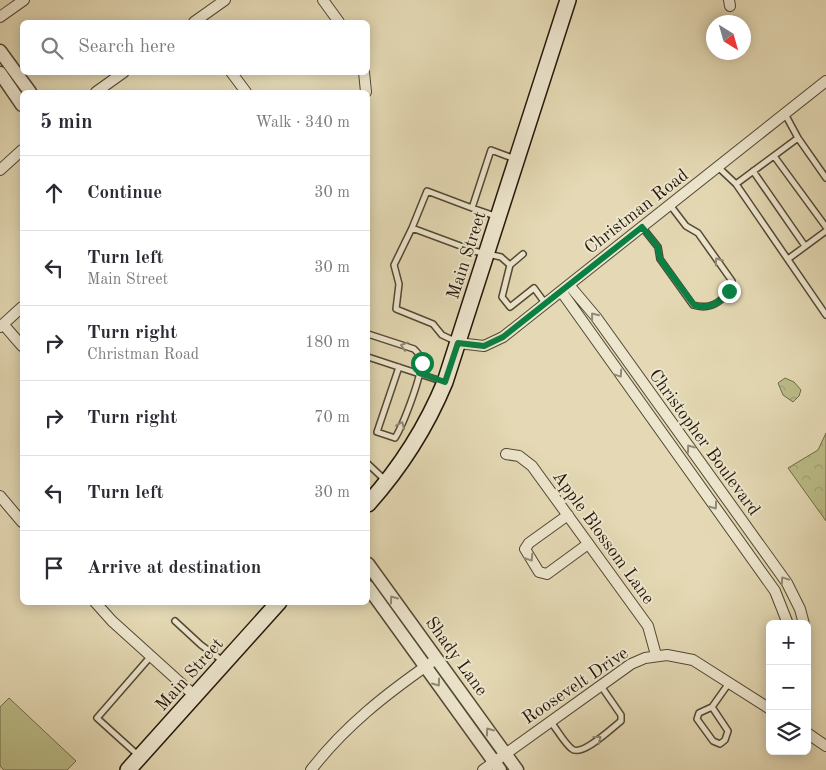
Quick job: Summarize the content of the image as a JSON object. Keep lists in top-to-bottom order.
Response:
{
  "streets": {
    "main road": ["Main Street"],
    "street": [
      "Christman Road",
      "Christopher Boulevard",
      "Apple Blossom Lane",
      "Shady Lane",
      "Roosevelt Drive"
    ]
  },
  "crossings": [
    ["Christman Road", "Main Street"],
    ["Christman Road", "Christopher Boulevard"],
    ["Apple Blossom Lane", "Roosevelt Drive"],
    ["Shady Lane", "Roosevelt Drive"]
  ],
  "north": "bottom right",
  "page": {
    "search": "Search here",
    "heading": ["5 min", "Walk · 340 m"],
    "list": [
      ["Continue", "30 m"],
      ["Turn left", "Main Street", "30 m"],
      ["Turn right", "Christman Road", "180 m"],
      ["Turn right", "70 m"],
      ["Turn left", "30 m"],
      "Arrive at destination"
    ],
    "map_buttons": ["+", "−"]
  }
}
